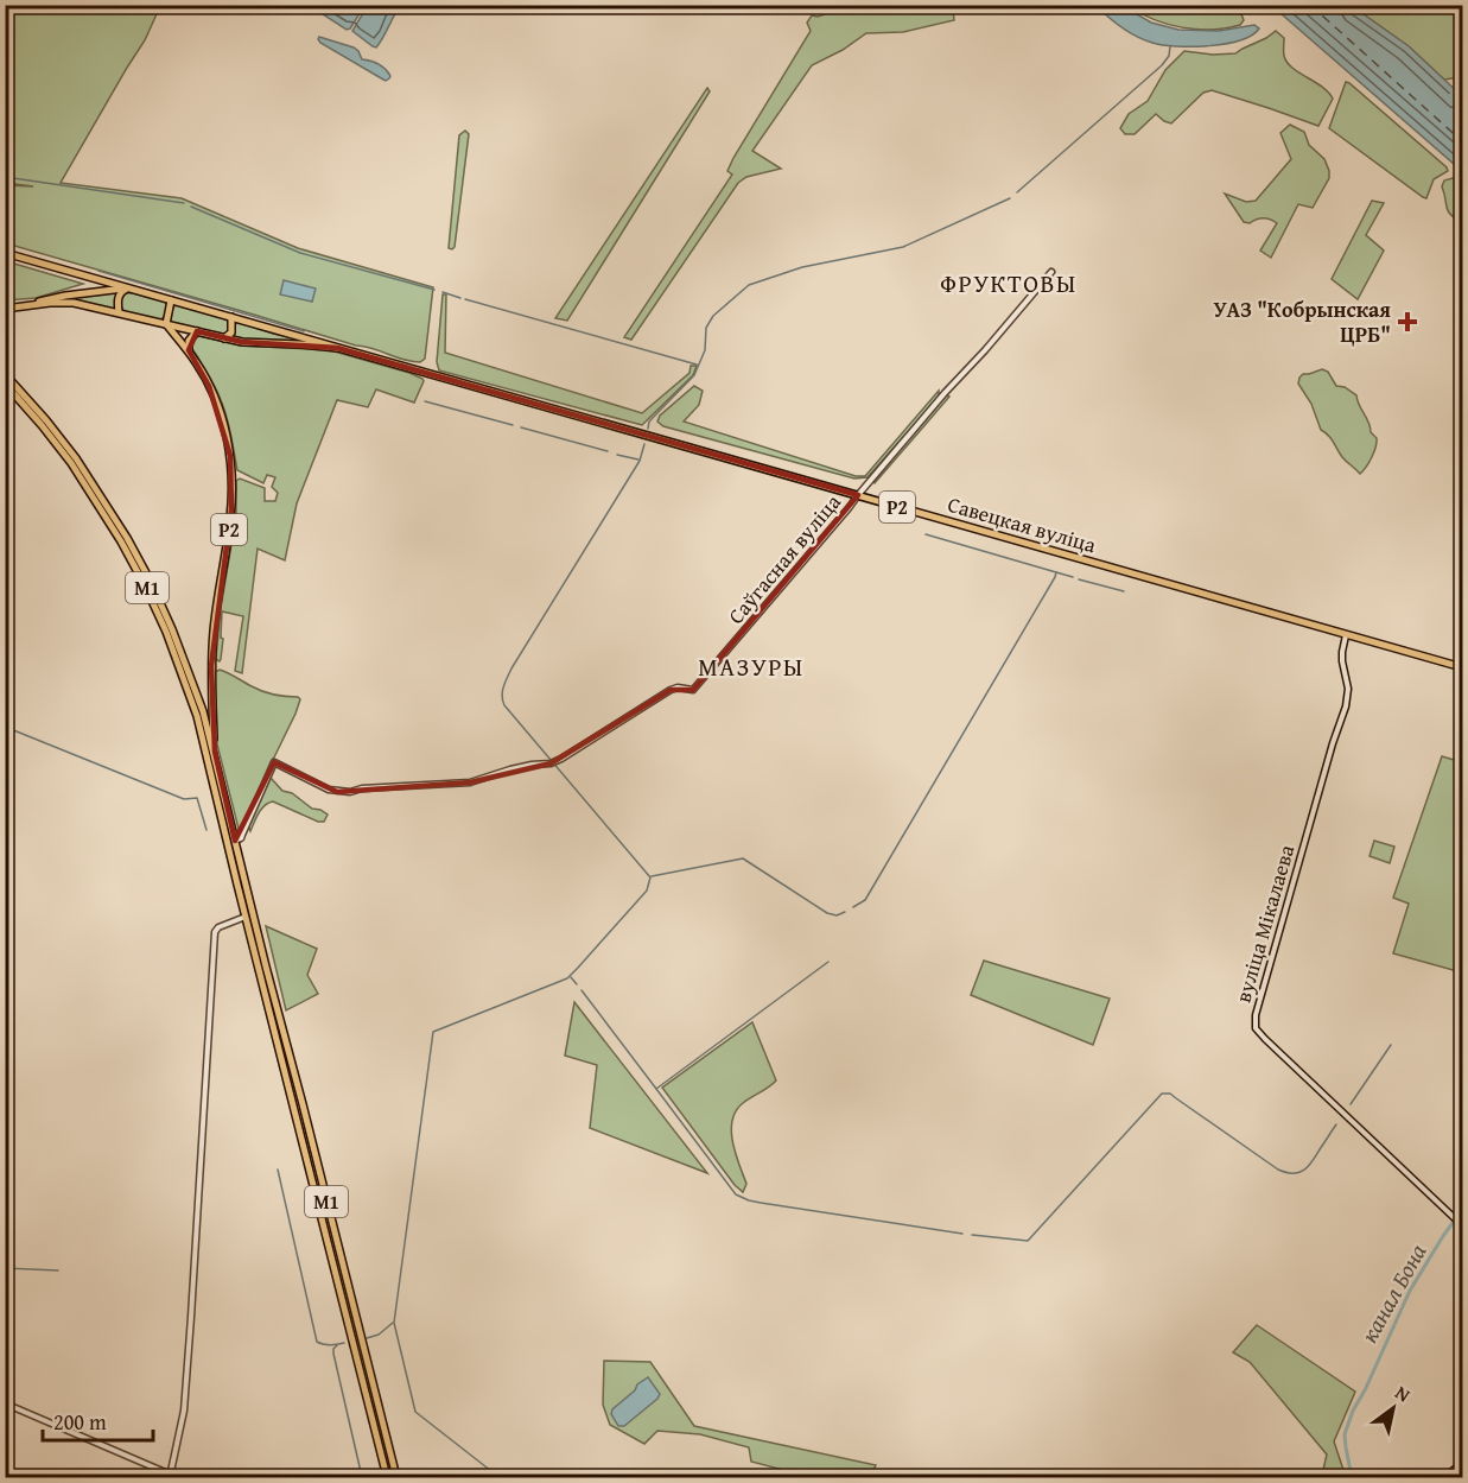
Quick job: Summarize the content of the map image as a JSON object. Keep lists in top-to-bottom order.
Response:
{
  "streets": {
    "main road": ["Р2", "Савецкая вуліца", "М1"],
    "street": ["Саўгасная вуліца", "вуліца Мікалаева"]
  },
  "crossings": [
    ["Р2", "Савецкая вуліца"],
    ["Р2", "М1"],
    ["Савецкая вуліца", "Саўгасная вуліца"],
    ["Савецкая вуліца", "вуліца Мікалаева"],
    ["Саўгасная вуліца", "М1"]
  ],
  "districts": ["ФРУКТОВЫ", "МАЗУРЫ"],
  "water": ["канал Бона"],
  "places": {
    "health": ["УАЗ \"Кобрынская ЦРБ\""]
  },
  "scale_bar": "200 m",
  "north": "top right"
}
